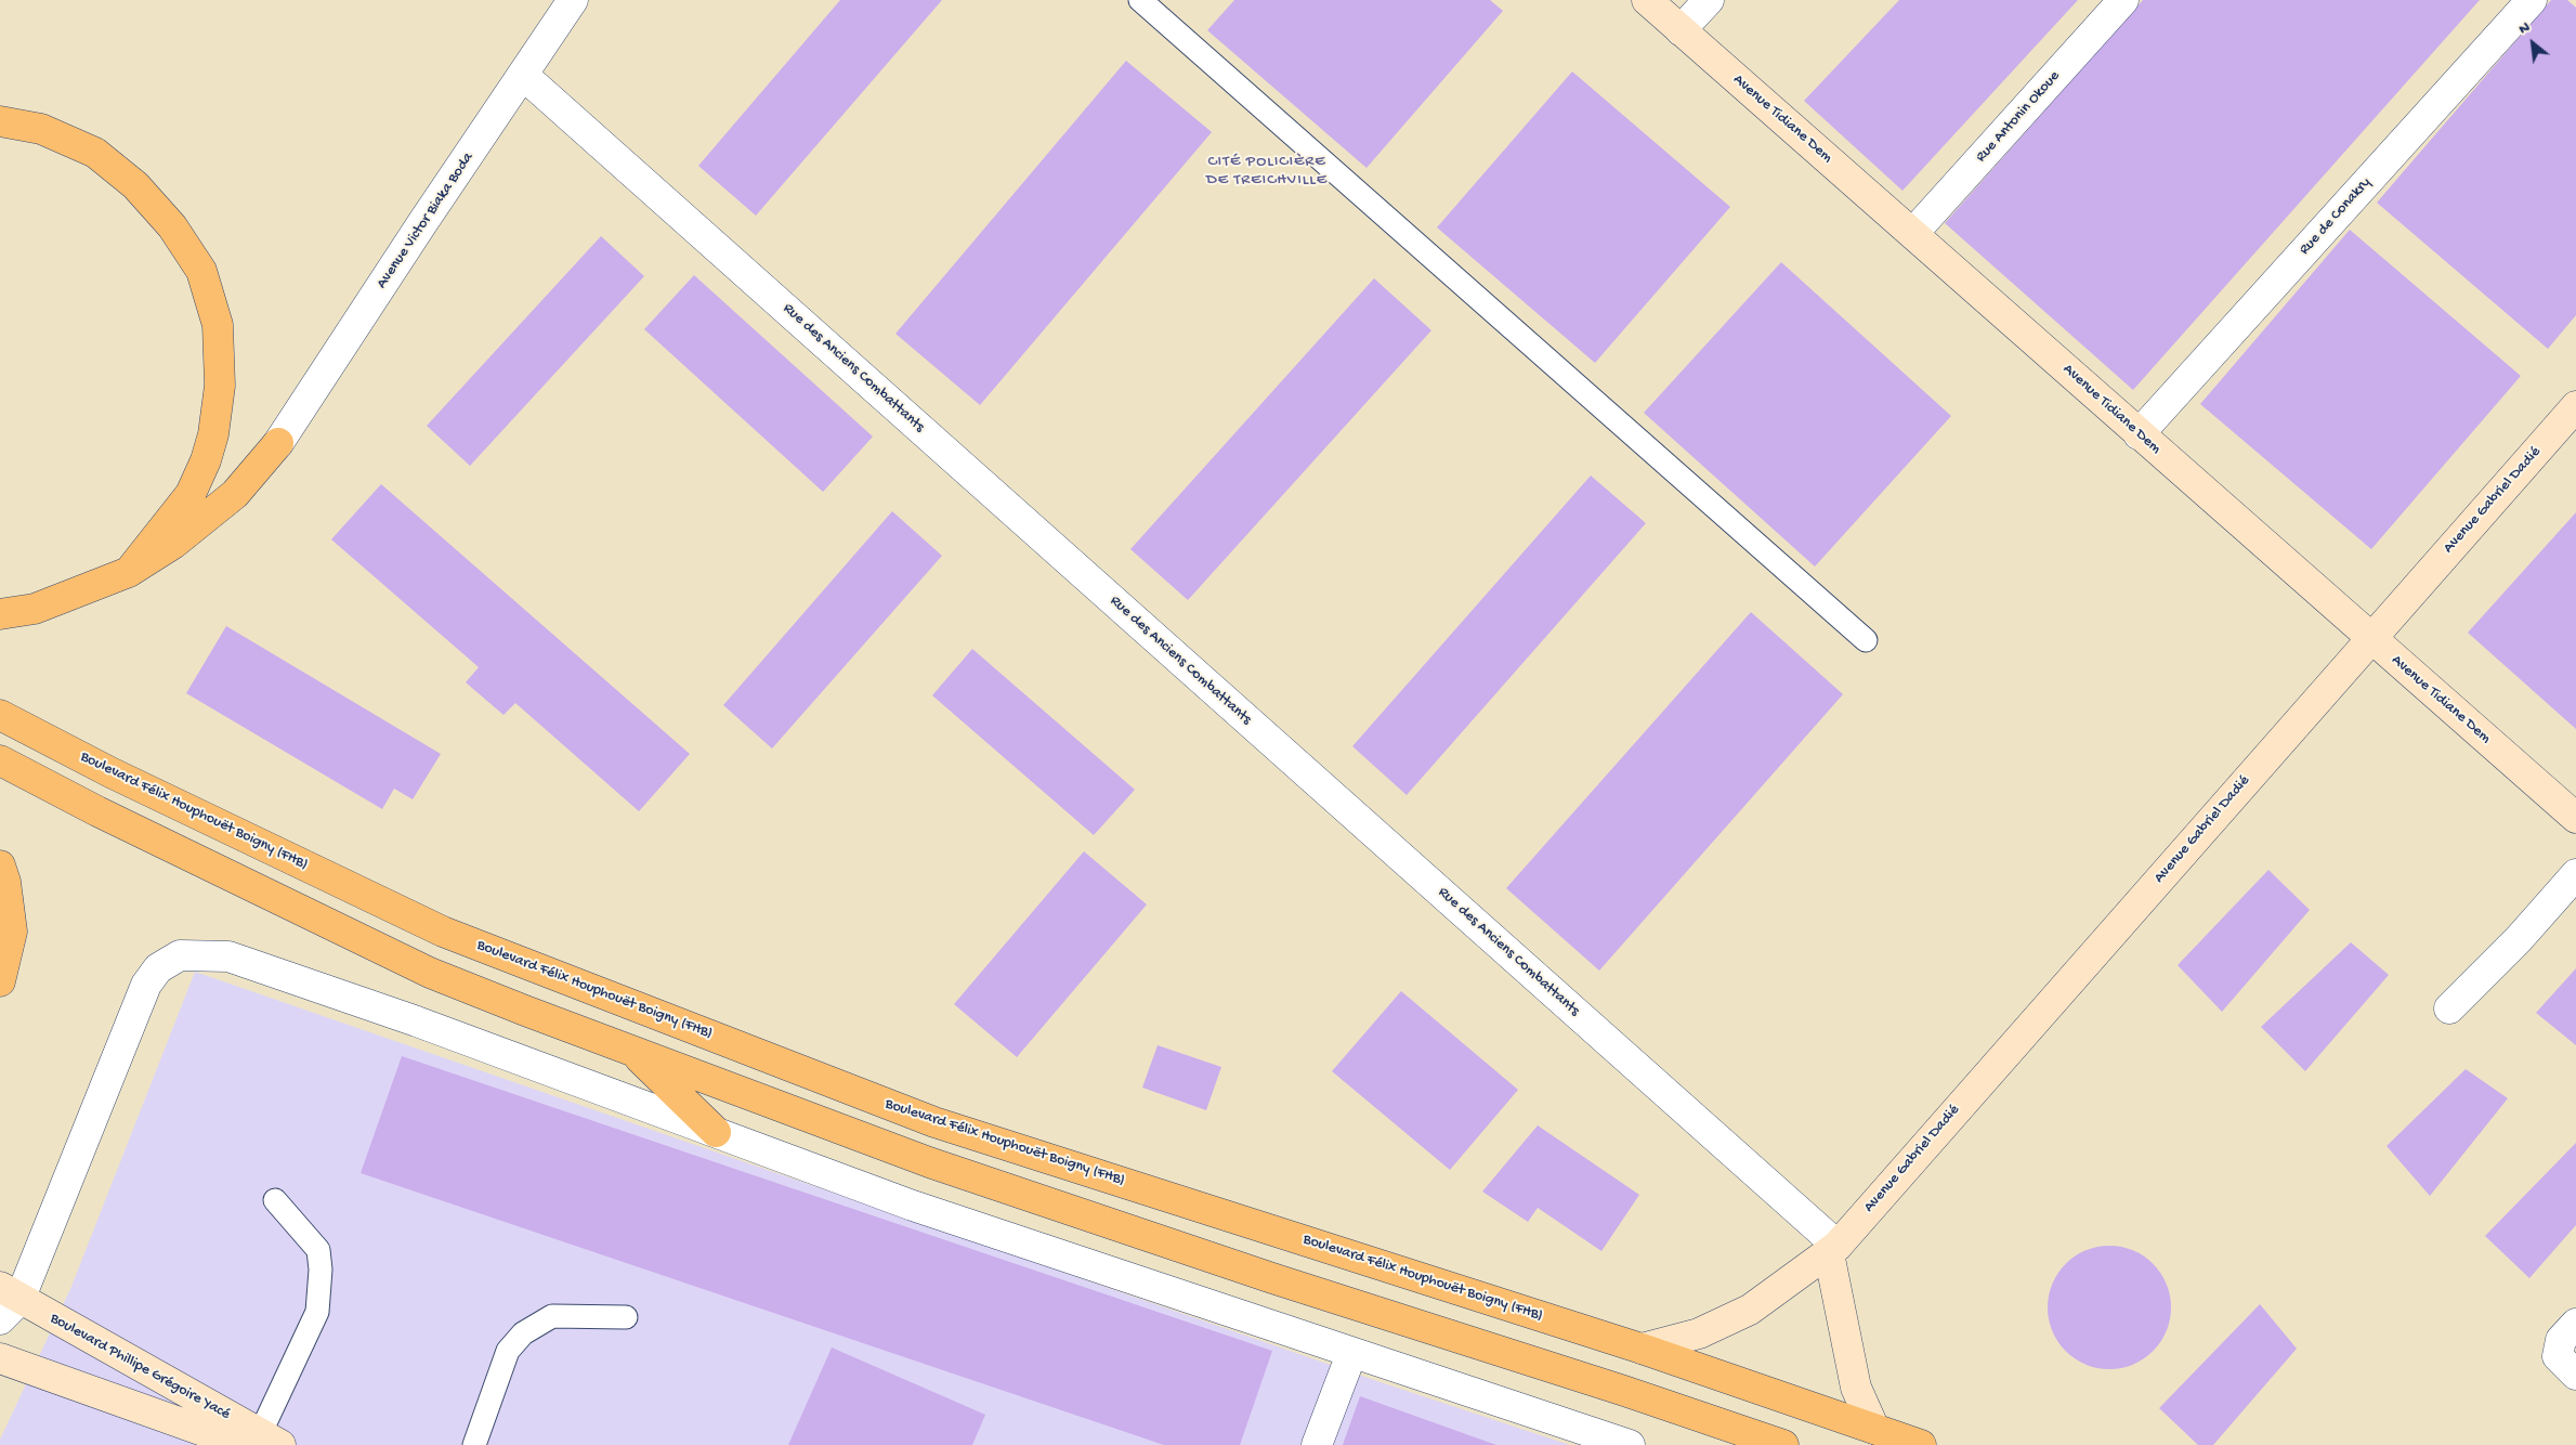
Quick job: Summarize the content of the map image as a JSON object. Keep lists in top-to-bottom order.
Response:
{
  "streets": {
    "main road": ["Boulevard Félix Houphouët Boigny (FHB)"],
    "street": [
      "Rue Antonin Okoue",
      "Avenue Tidiane Dem",
      "Rue de Conakry",
      "Avenue Victor Biaka Boda",
      "Rue des Anciens Combattants",
      "Avenue Gabriel Dadié",
      "Boulevard Phillipe Grégoire Yacé"
    ]
  },
  "crossings": [
    ["Rue Antonin Okoue", "Avenue Tidiane Dem"],
    ["Avenue Tidiane Dem", "Rue de Conakry"],
    ["Avenue Tidiane Dem", "Avenue Gabriel Dadié"],
    ["Avenue Victor Biaka Boda", "Rue des Anciens Combattants"],
    ["Rue des Anciens Combattants", "Avenue Gabriel Dadié"],
    ["Avenue Gabriel Dadié", "Boulevard Félix Houphouët Boigny (FHB)"]
  ],
  "districts": ["CITÉ POLICIÈRE DE TREICHVILLE"],
  "north": "top left"
}
